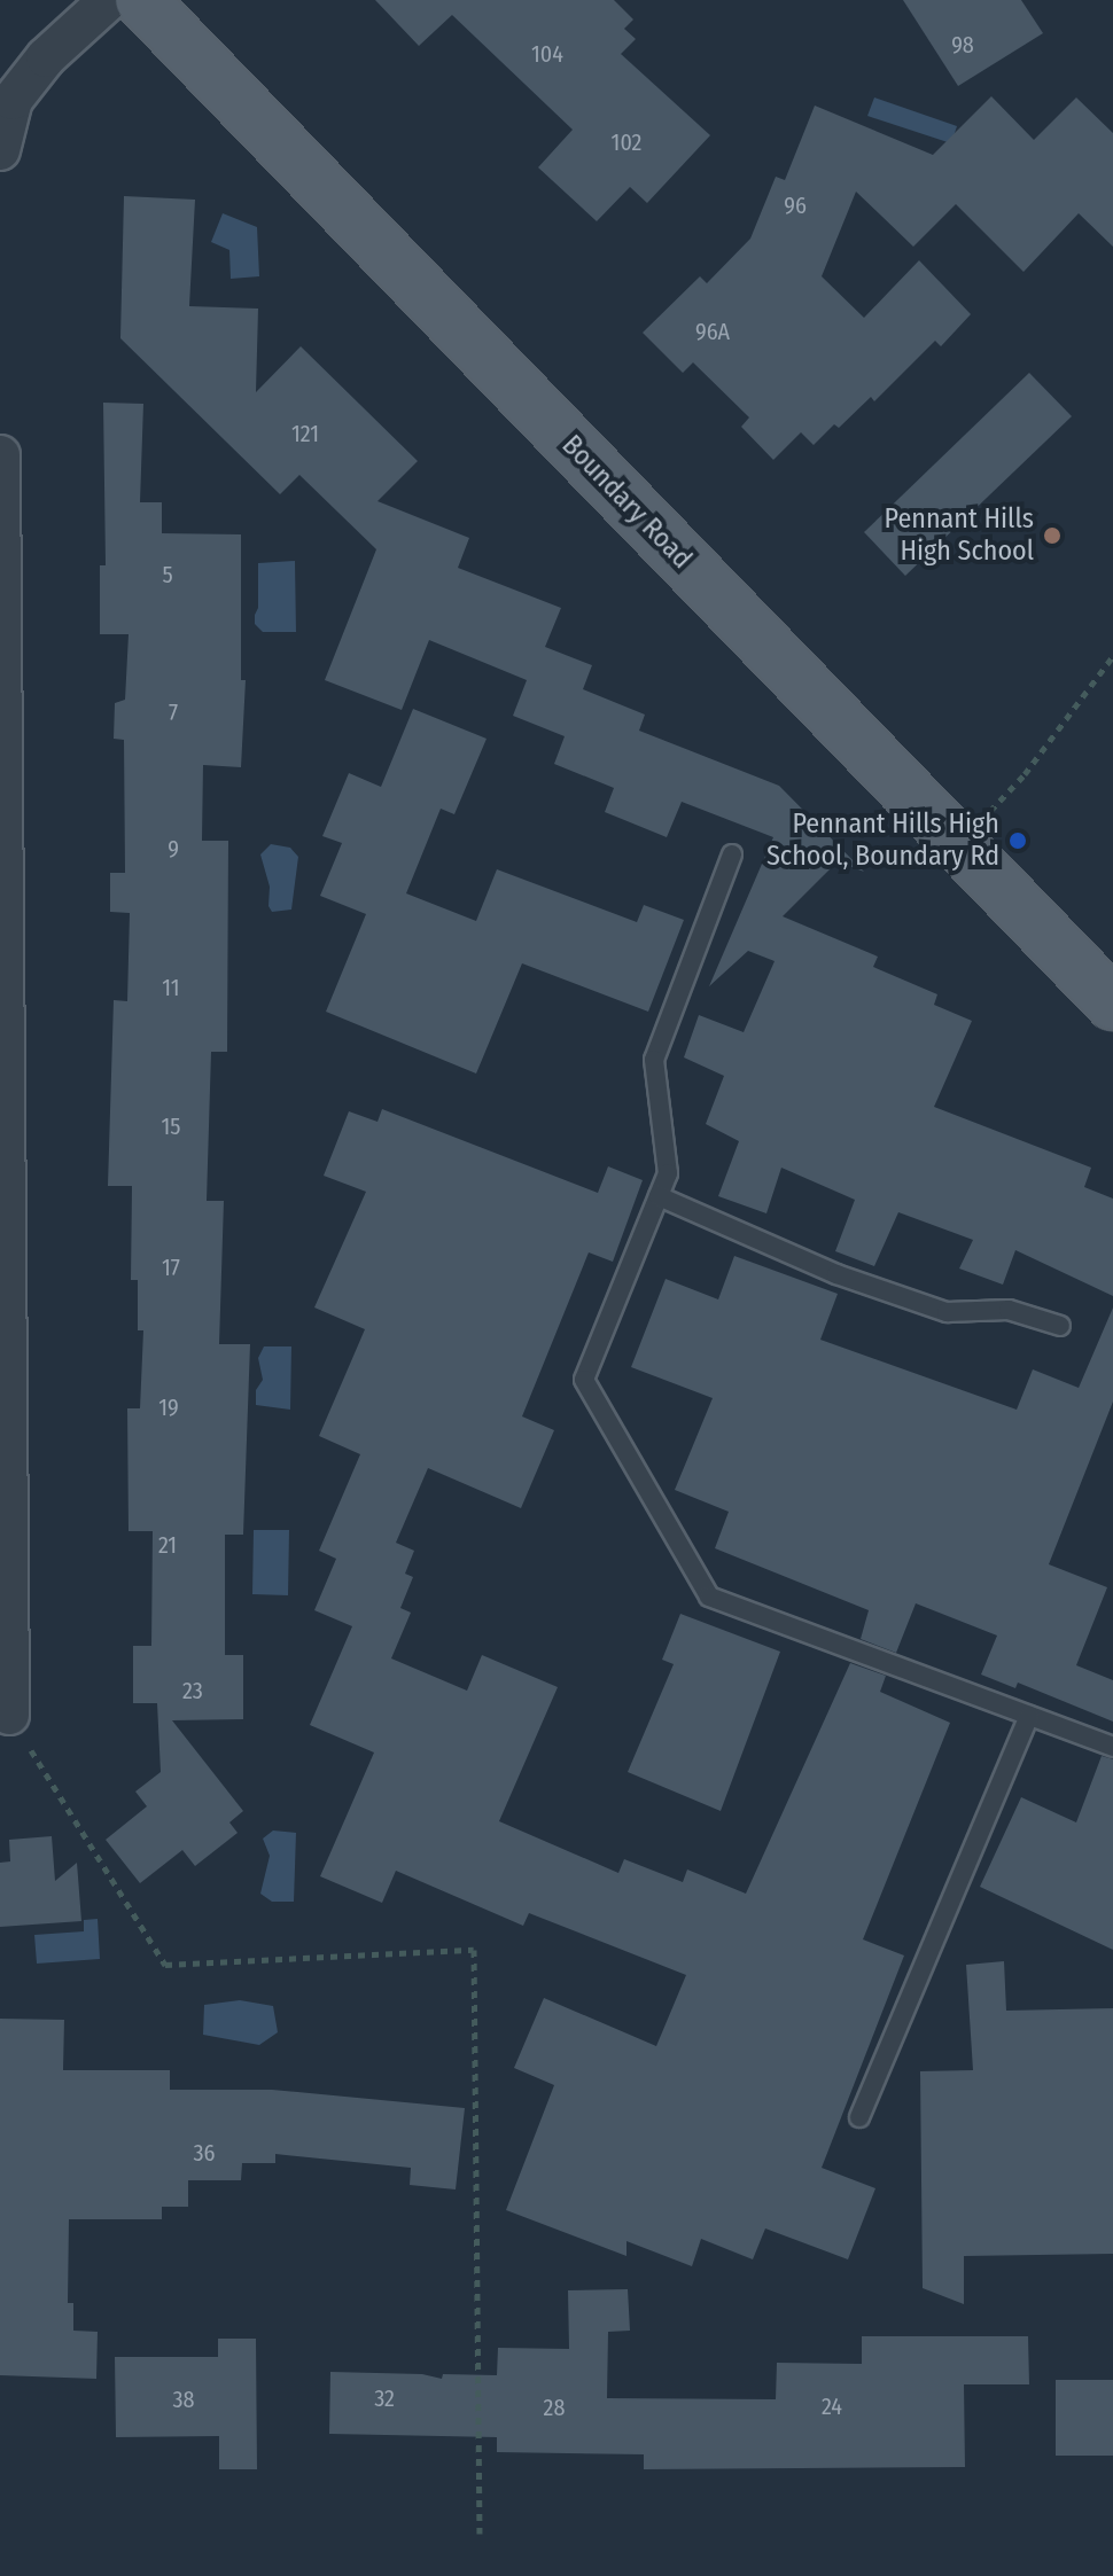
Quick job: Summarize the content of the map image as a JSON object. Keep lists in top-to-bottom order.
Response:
{
  "streets": {
    "main road": ["Boundary Road"]
  },
  "places": ["Pennant Hills High School", "Pennant Hills High School, Boundary Rd"],
  "house_numbers": [
    "98",
    "104",
    "102",
    "96",
    "96A",
    "121",
    "5",
    "7",
    "9",
    "11",
    "15",
    "17",
    "19",
    "21",
    "23",
    "36",
    "32",
    "38",
    "24",
    "28"
  ]
}
